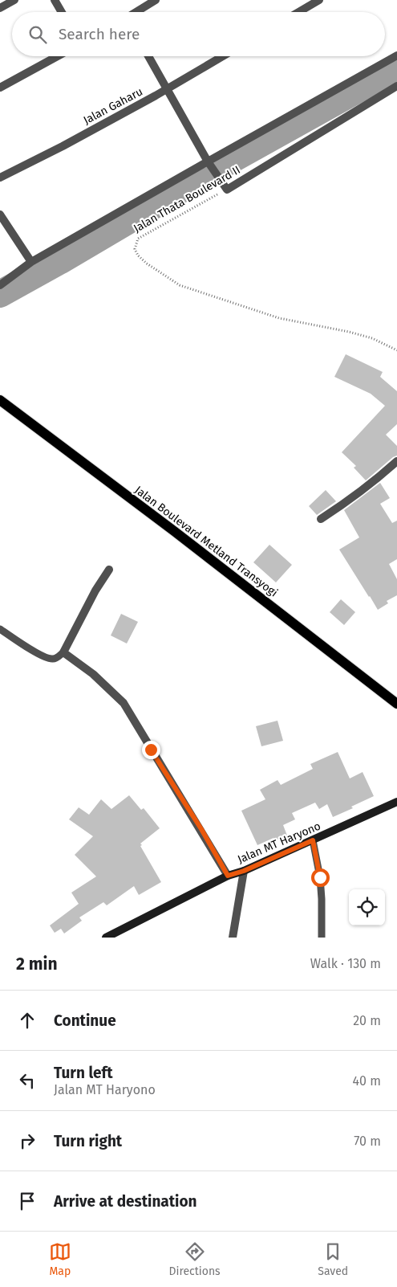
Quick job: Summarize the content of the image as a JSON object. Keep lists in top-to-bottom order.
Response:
{
  "streets": {
    "main road": ["Jalan Boulevard Metland Transyogi", "Jalan MT Haryono"],
    "street": ["Jalan Gaharu", "Jalan Thata Boulevard II"]
  },
  "page": {
    "search": "Search here",
    "heading": ["2 min", "Walk · 130 m"],
    "list": [
      ["Continue", "20 m"],
      ["Turn left", "Jalan MT Haryono", "40 m"],
      ["Turn right", "70 m"],
      "Arrive at destination"
    ],
    "nav": ["Map", "Directions", "Saved"]
  }
}
